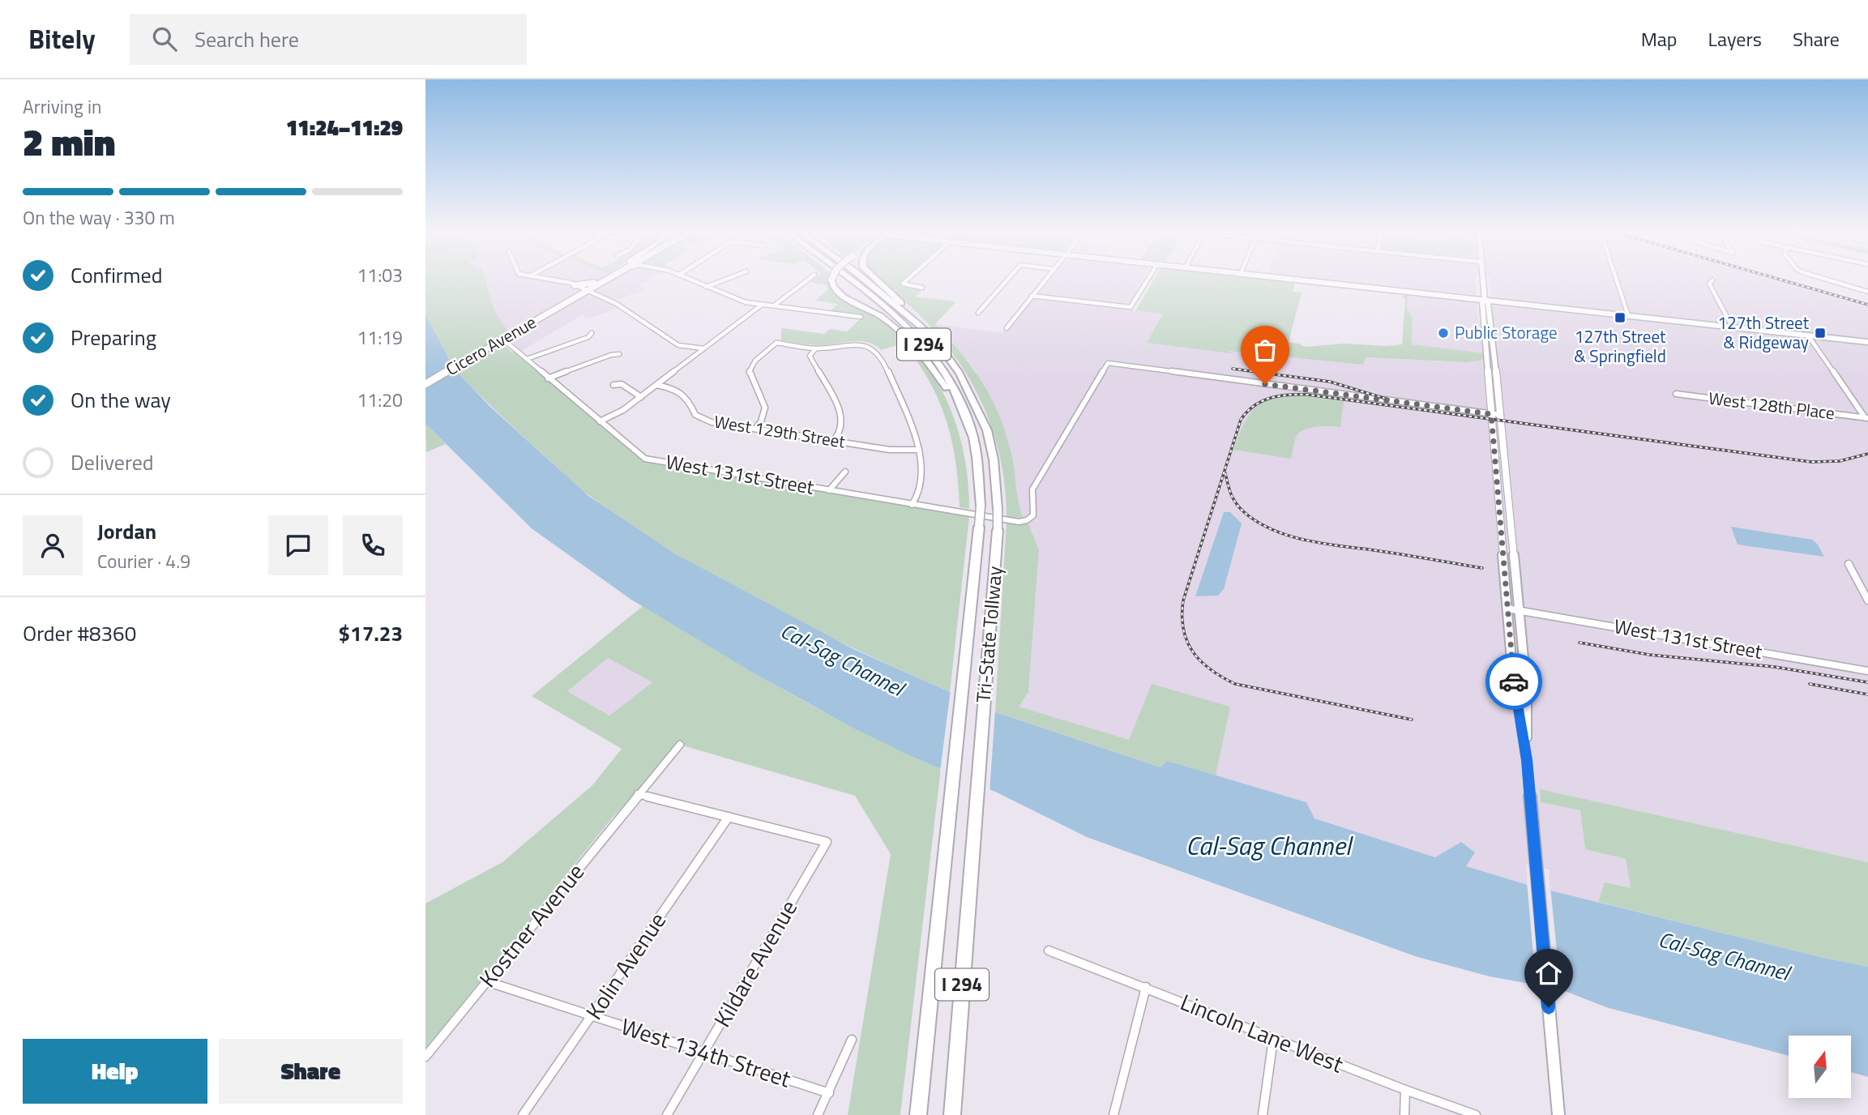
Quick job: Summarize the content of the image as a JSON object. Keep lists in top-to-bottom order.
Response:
{
  "streets": {
    "highway": ["I 294", "Tri-State Tollway"],
    "main road": ["Cicero Avenue"],
    "street": [
      "West 128th Place",
      "West 129th Street",
      "West 131st Street",
      "Kostner Avenue",
      "Kildare Avenue",
      "Kolin Avenue",
      "Lincoln Lane West",
      "West 134th Street"
    ]
  },
  "crossings": [
    ["Cicero Avenue", "West 131st Street"],
    ["Kostner Avenue", "West 134th Street"],
    ["Kildare Avenue", "Kolin Avenue"],
    ["Kildare Avenue", "West 134th Street"],
    ["Kolin Avenue", "West 134th Street"]
  ],
  "water": ["Cal-Sag Channel"],
  "places": {
    "transit": ["127th Street & Springfield", "127th Street & Ridgeway"],
    "other": ["Public Storage"]
  },
  "north": "top",
  "page": {
    "header": "Bitely",
    "search": "Search here",
    "nav": ["Map", "Layers", "Share"],
    "heading": ["2 min", "Arriving in", "11:24–11:29"],
    "panel": [
      "Jordan",
      "Courier · 4.9",
      "Order #8360",
      "$17.23"
    ],
    "bar": "On the way · 330 m",
    "list": [
      ["Confirmed", "11:03"],
      ["Preparing", "11:19"],
      ["On the way", "11:20"],
      "Delivered"
    ],
    "buttons": ["Help", "Share"]
  }
}
